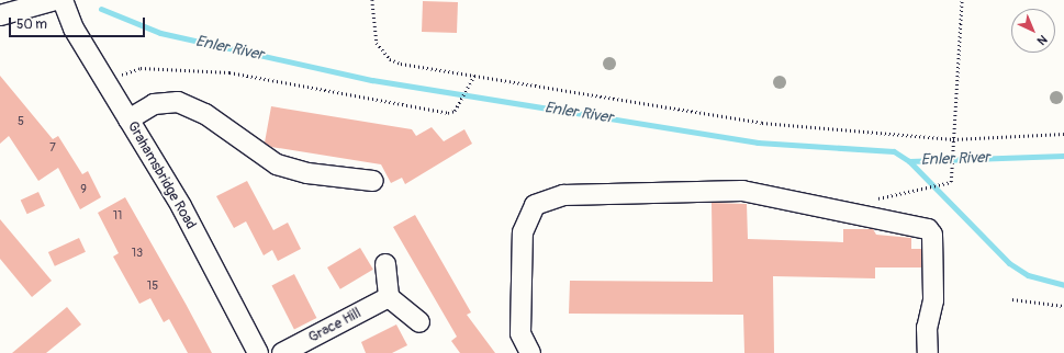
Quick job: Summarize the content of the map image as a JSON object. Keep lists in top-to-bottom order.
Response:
{
  "streets": {
    "street": ["Grahamsbridge Road", "Grace Hill"]
  },
  "water": ["Enler River"],
  "house_numbers": [
    "5",
    "7",
    "9",
    "11",
    "13",
    "15"
  ],
  "scale_bar": "50 m",
  "north": "bottom right"
}
